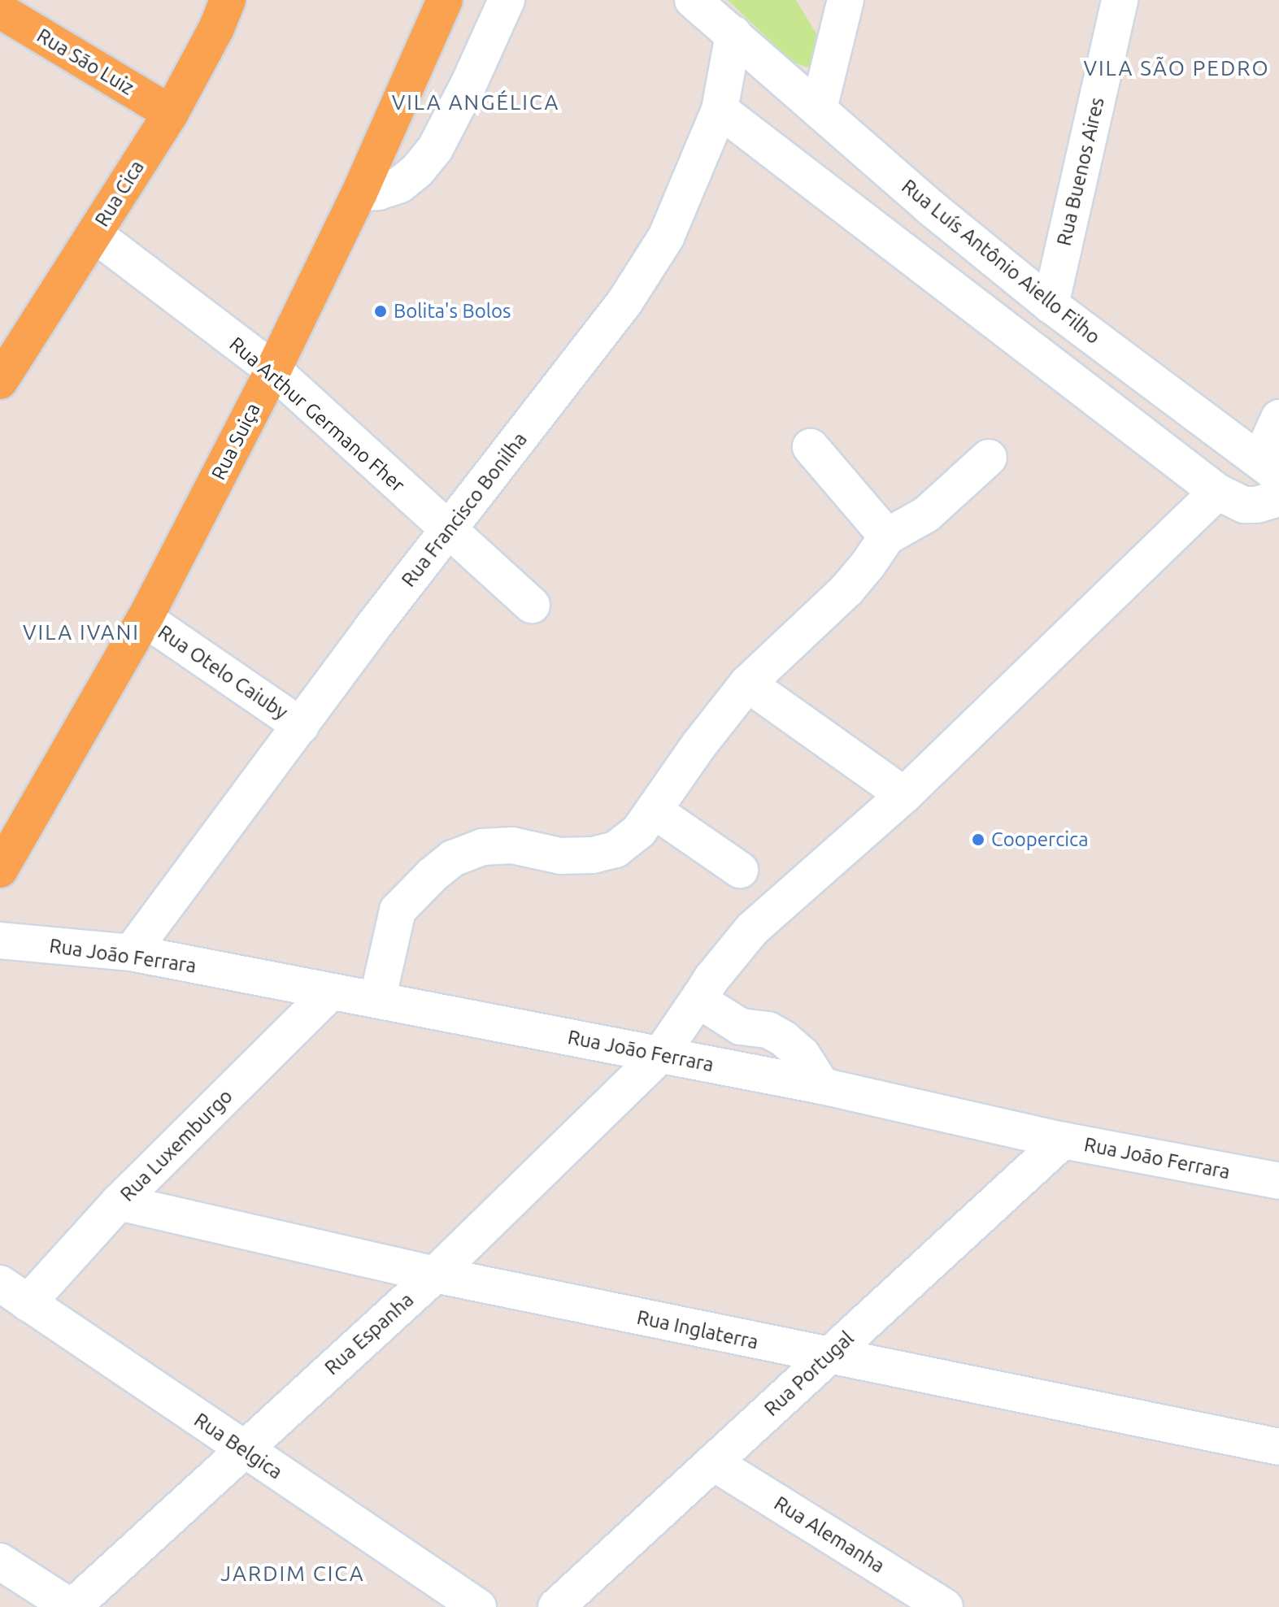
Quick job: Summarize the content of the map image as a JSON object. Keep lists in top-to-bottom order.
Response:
{
  "streets": {
    "main road": ["Rua São Luiz", "Rua Cica", "Rua Suiça"],
    "street": [
      "Rua Buenos Aires",
      "Rua Luís Antônio Aiello Filho",
      "Rua Arthur Germano Fher",
      "Rua Francisco Bonilha",
      "Rua Otelo Caiuby",
      "Rua João Ferrara",
      "Rua Luxemburgo",
      "Rua Inglaterra",
      "Rua Espanha",
      "Rua Portugal",
      "Rua Belgica",
      "Rua Alemanha"
    ]
  },
  "crossings": [
    ["Rua São Luiz", "Rua Cica"],
    ["Rua Buenos Aires", "Rua Luís Antônio Aiello Filho"],
    ["Rua Cica", "Rua Arthur Germano Fher"],
    ["Rua Luís Antônio Aiello Filho", "Rua Francisco Bonilha"],
    ["Rua Arthur Germano Fher", "Rua Suiça"],
    ["Rua Arthur Germano Fher", "Rua Francisco Bonilha"],
    ["Rua Suiça", "Rua Otelo Caiuby"],
    ["Rua Francisco Bonilha", "Rua Otelo Caiuby"],
    ["Rua Francisco Bonilha", "Rua João Ferrara"],
    ["Rua João Ferrara", "Rua Luxemburgo"],
    ["Rua João Ferrara", "Rua Espanha"],
    ["Rua João Ferrara", "Rua Portugal"],
    ["Rua Luxemburgo", "Rua Inglaterra"],
    ["Rua Luxemburgo", "Rua Belgica"],
    ["Rua Inglaterra", "Rua Espanha"],
    ["Rua Inglaterra", "Rua Portugal"],
    ["Rua Espanha", "Rua Belgica"],
    ["Rua Portugal", "Rua Alemanha"]
  ],
  "districts": [
    "VILA SÃO PEDRO",
    "VILA ANGÉLICA",
    "VILA IVANI",
    "JARDIM CICA"
  ],
  "places": ["Bolita's Bolos", "Coopercica"]
}
